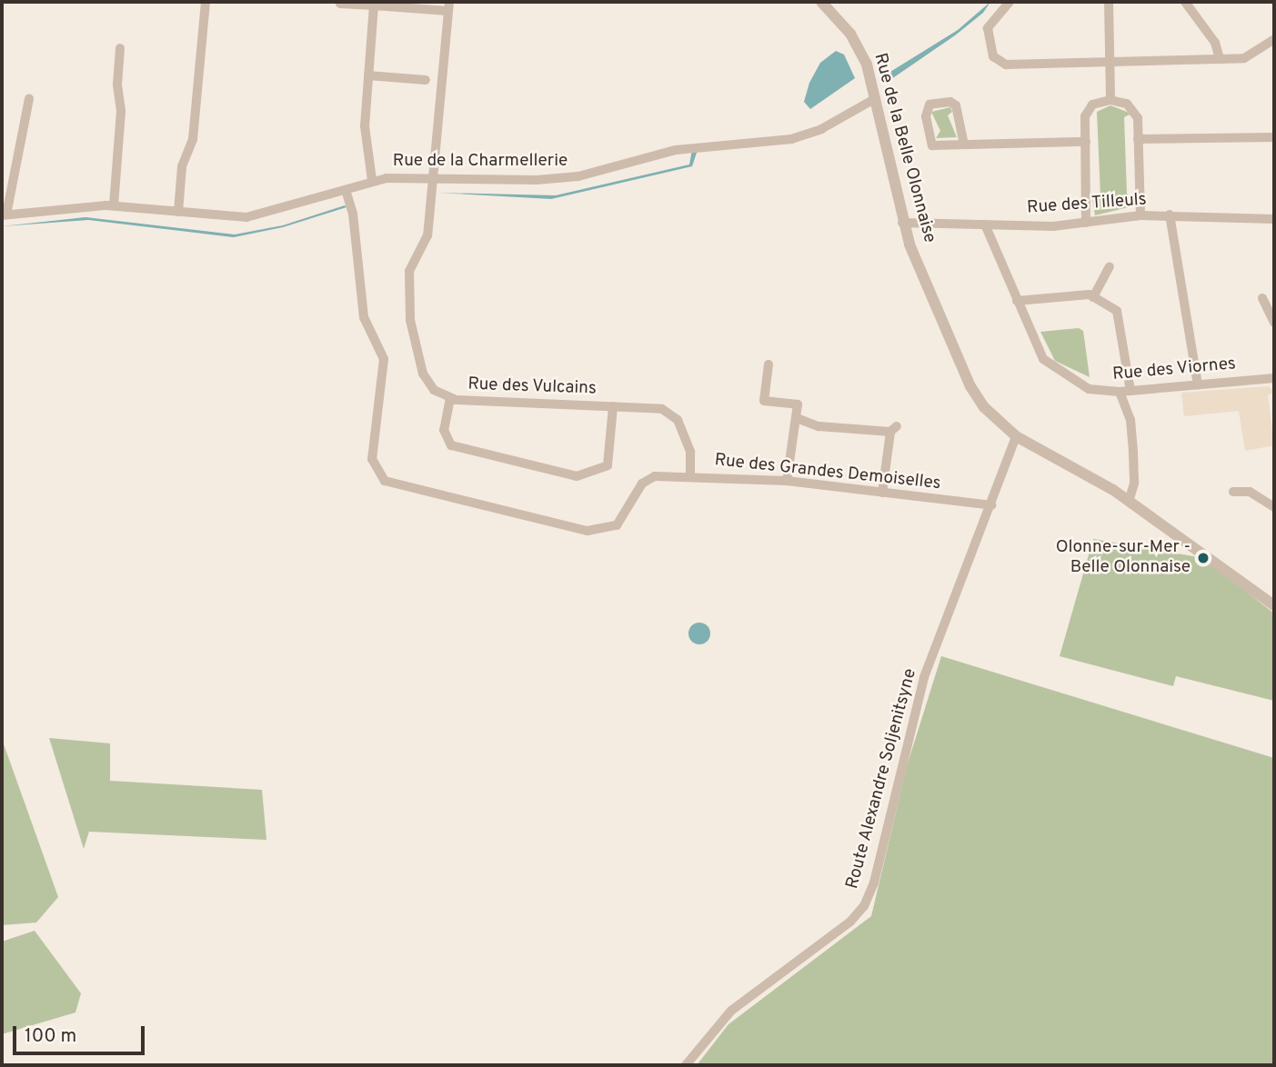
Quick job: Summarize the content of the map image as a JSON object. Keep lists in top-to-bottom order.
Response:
{
  "streets": {
    "street": [
      "Rue de la Belle Olonnaise",
      "Rue de la Charmellerie",
      "Rue des Tilleuls",
      "Rue des Viornes",
      "Rue des Vulcains",
      "Rue des Grandes Demoiselles",
      "Route Alexandre Soljenitsyne"
    ]
  },
  "crossings": [
    ["Rue de la Belle Olonnaise", "Rue de la Charmellerie"],
    ["Rue de la Belle Olonnaise", "Rue des Tilleuls"],
    ["Rue de la Belle Olonnaise", "Route Alexandre Soljenitsyne"],
    ["Rue de la Charmellerie", "Rue des Vulcains"],
    ["Rue de la Charmellerie", "Rue des Grandes Demoiselles"],
    ["Rue des Tilleuls", "Rue des Viornes"],
    ["Rue des Vulcains", "Rue des Grandes Demoiselles"],
    ["Rue des Grandes Demoiselles", "Route Alexandre Soljenitsyne"]
  ],
  "places": ["Olonne-sur-Mer - Belle Olonnaise"],
  "scale_bar": "100 m"
}
